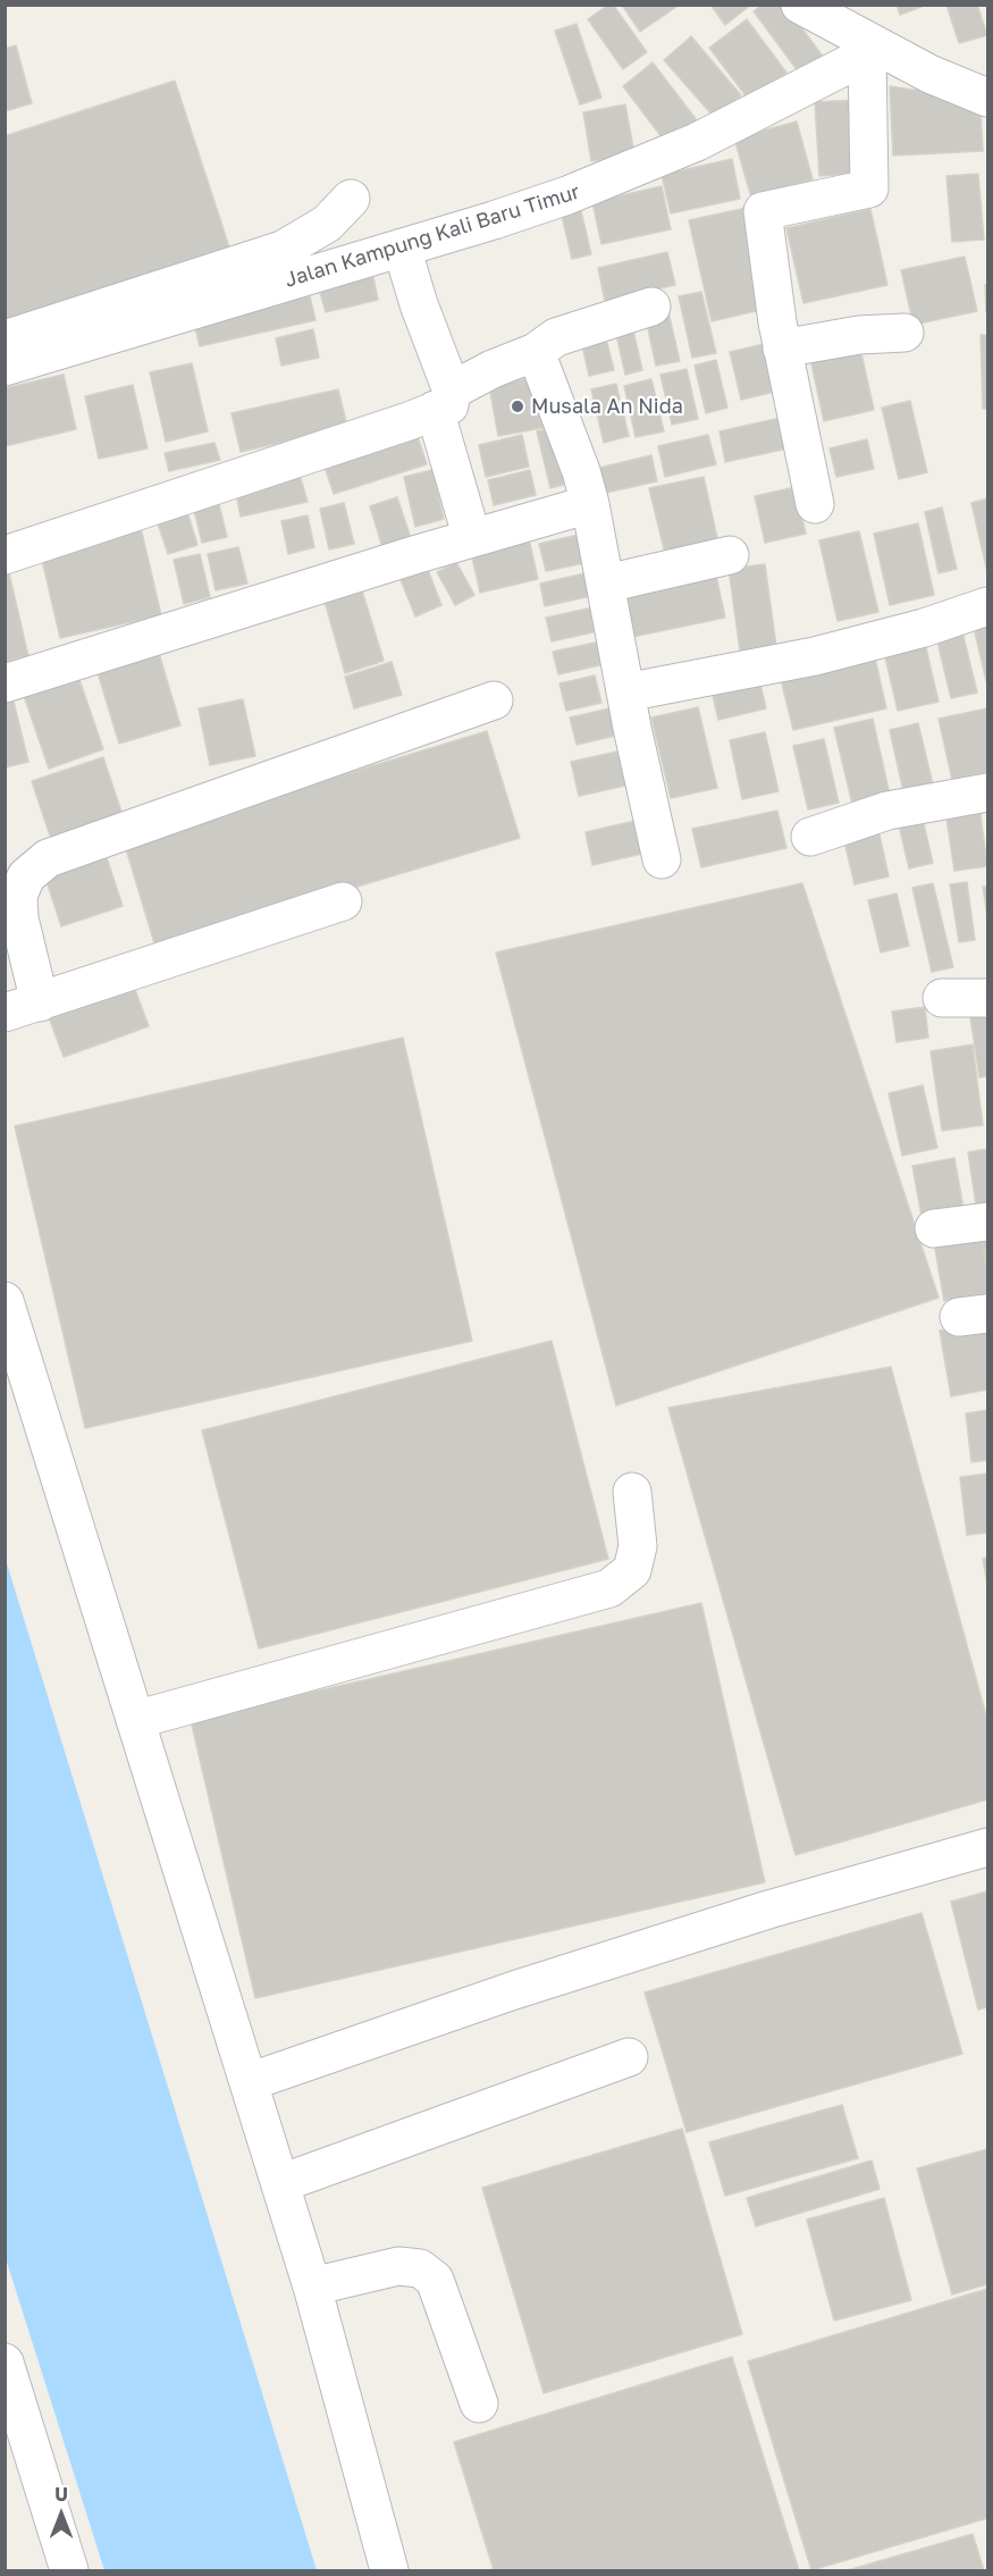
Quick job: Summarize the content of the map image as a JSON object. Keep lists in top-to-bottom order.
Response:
{
  "streets": {
    "street": ["Jalan Kampung Kali Baru Timur"]
  },
  "places": ["Musala An Nida"],
  "north": "top"
}
